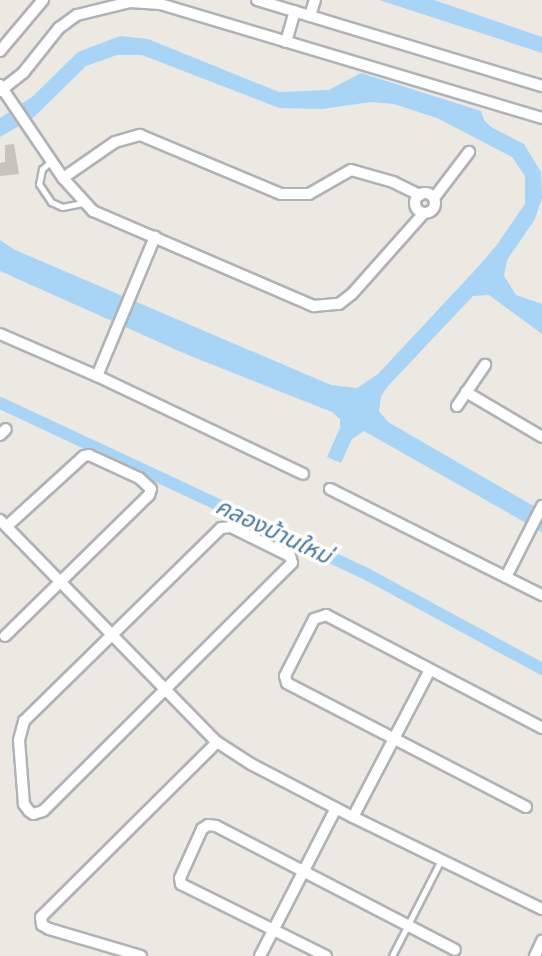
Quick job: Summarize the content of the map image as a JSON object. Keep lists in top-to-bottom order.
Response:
{
  "water": ["คลองบ้านใหม่"]
}
